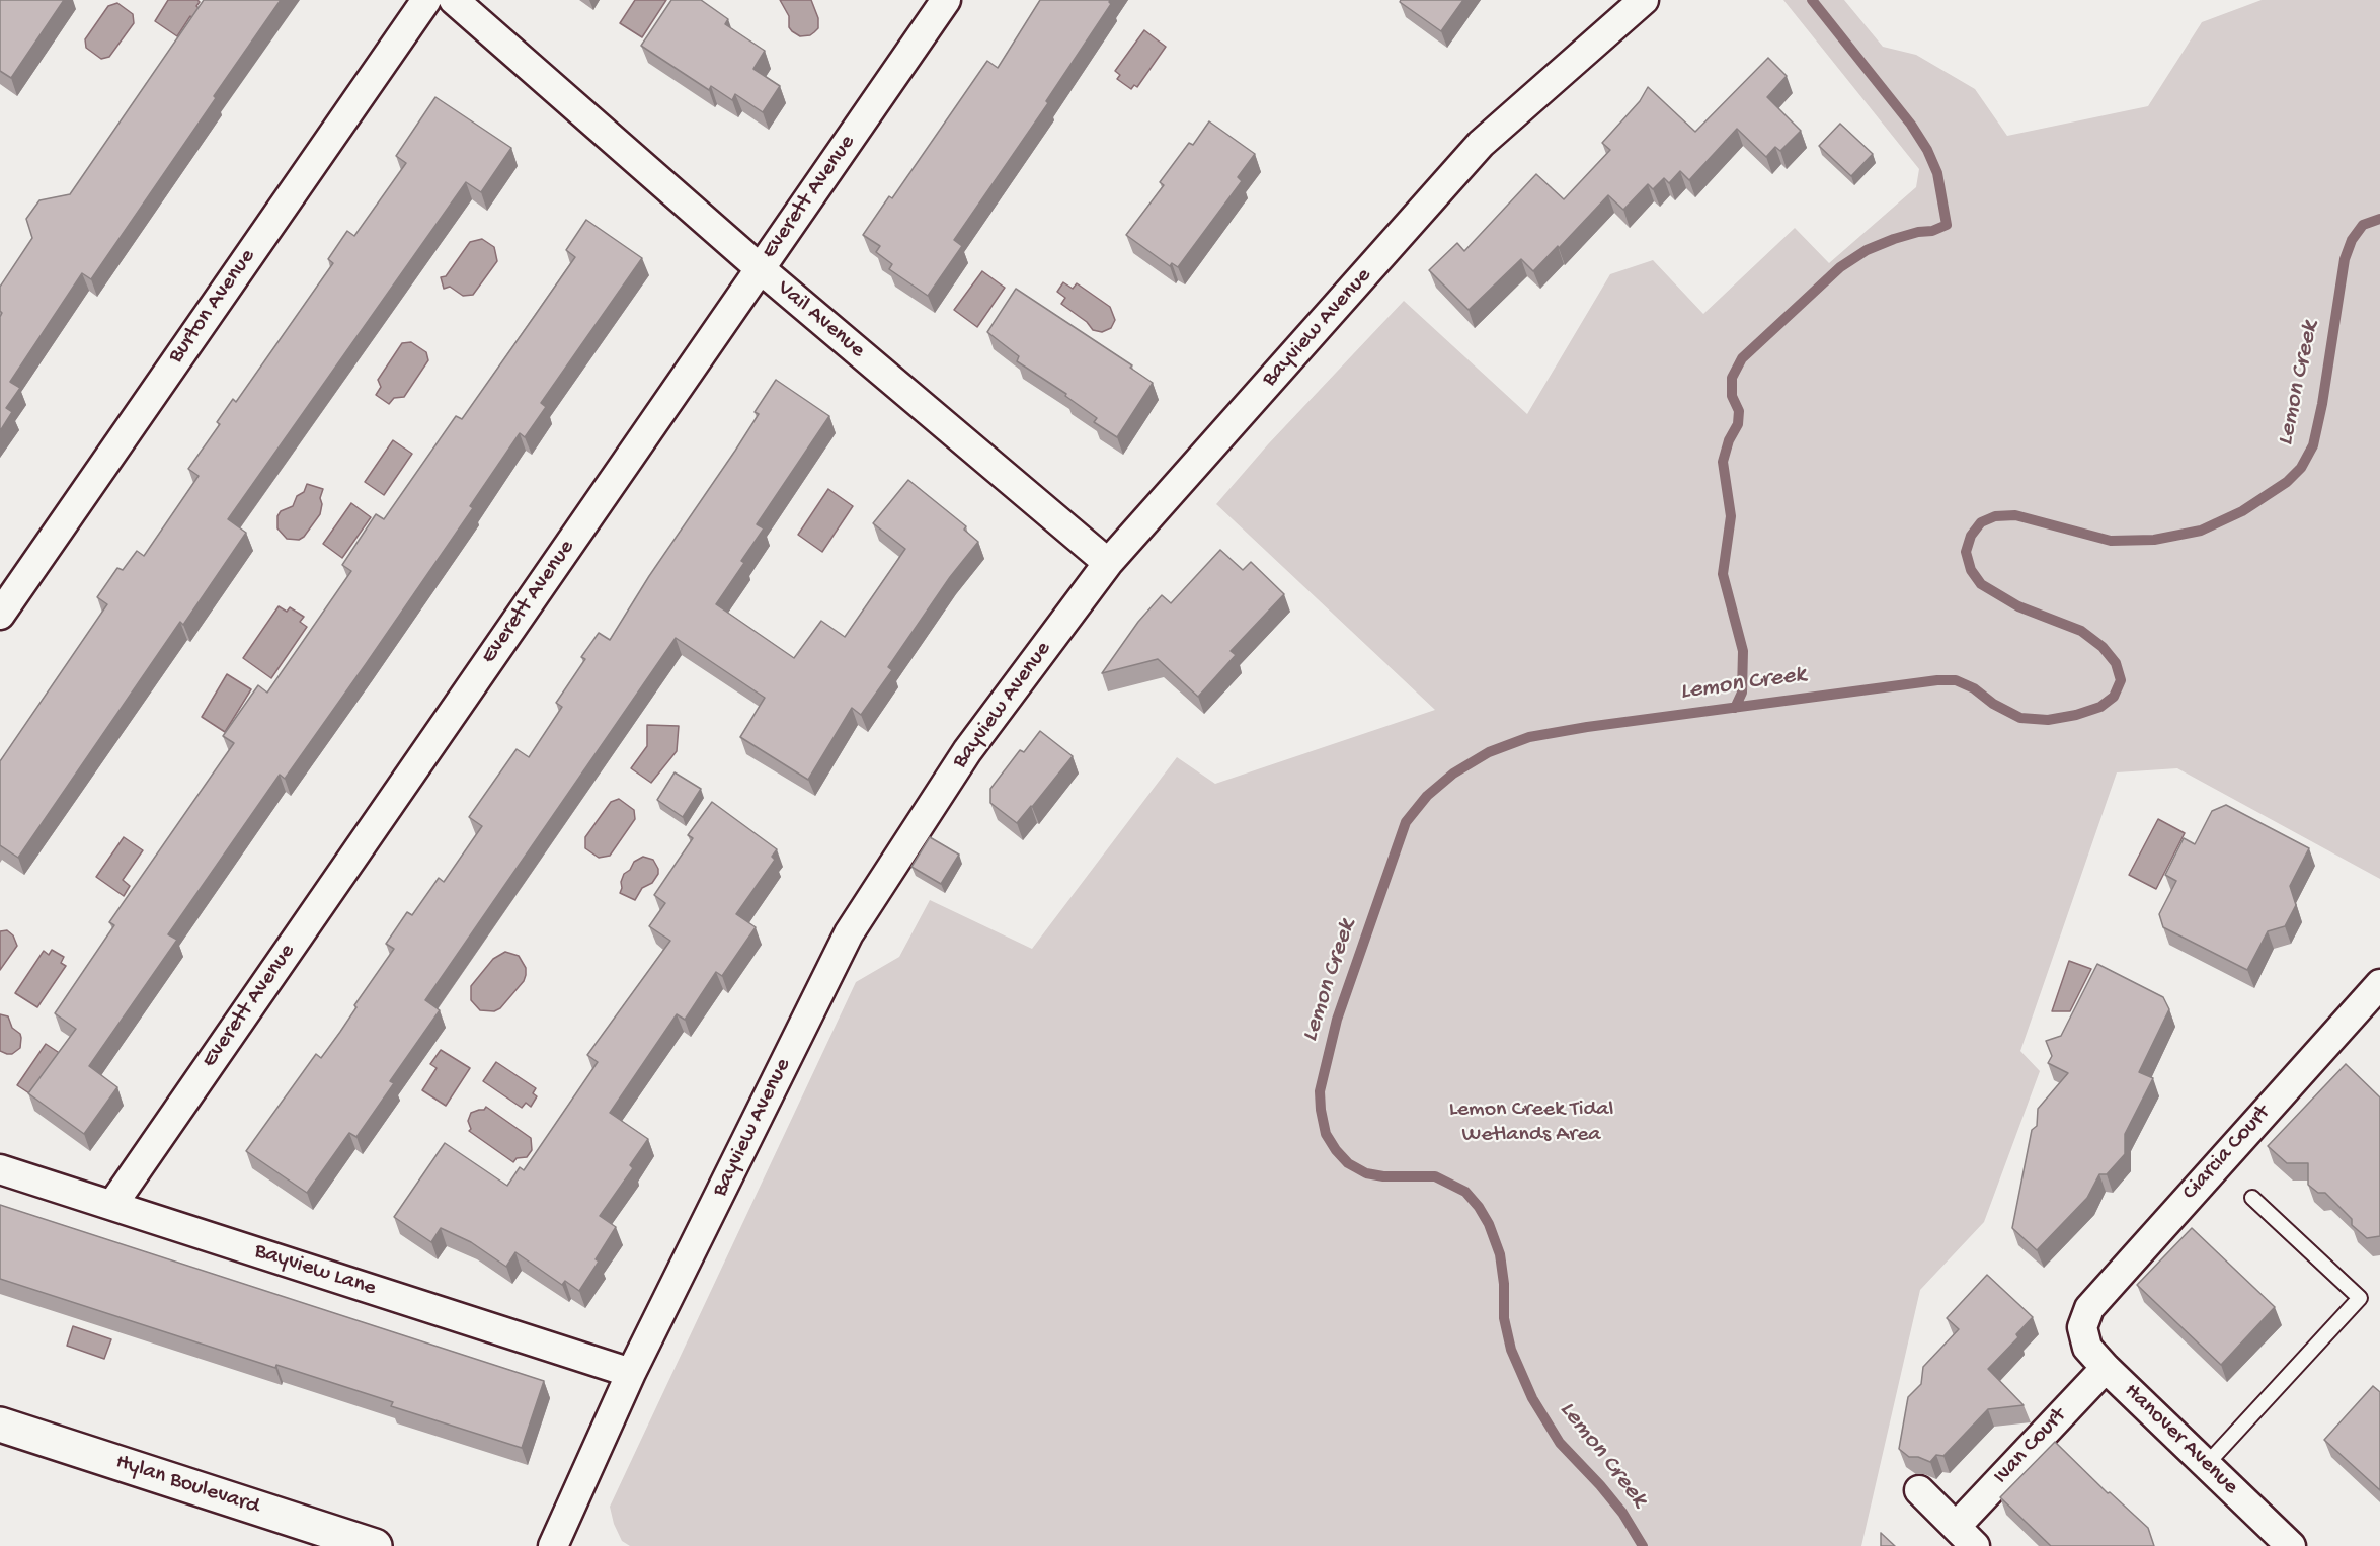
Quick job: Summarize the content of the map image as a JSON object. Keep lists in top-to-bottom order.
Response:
{
  "streets": {
    "main road": ["Hylan Boulevard"],
    "street": [
      "Everett Avenue",
      "Burton Avenue",
      "Vail Avenue",
      "Bayview Avenue",
      "Ciarcia Court",
      "Bayview Lane",
      "Hanover Avenue",
      "Ivan Court"
    ]
  },
  "crossings": [
    ["Everett Avenue", "Vail Avenue"],
    ["Everett Avenue", "Bayview Lane"],
    ["Vail Avenue", "Bayview Avenue"],
    ["Bayview Avenue", "Bayview Lane"],
    ["Ciarcia Court", "Hanover Avenue"],
    ["Hanover Avenue", "Ivan Court"]
  ],
  "water": ["Lemon Creek"],
  "parks": ["Lemon Creek Tidal Wetlands Area"]
}
